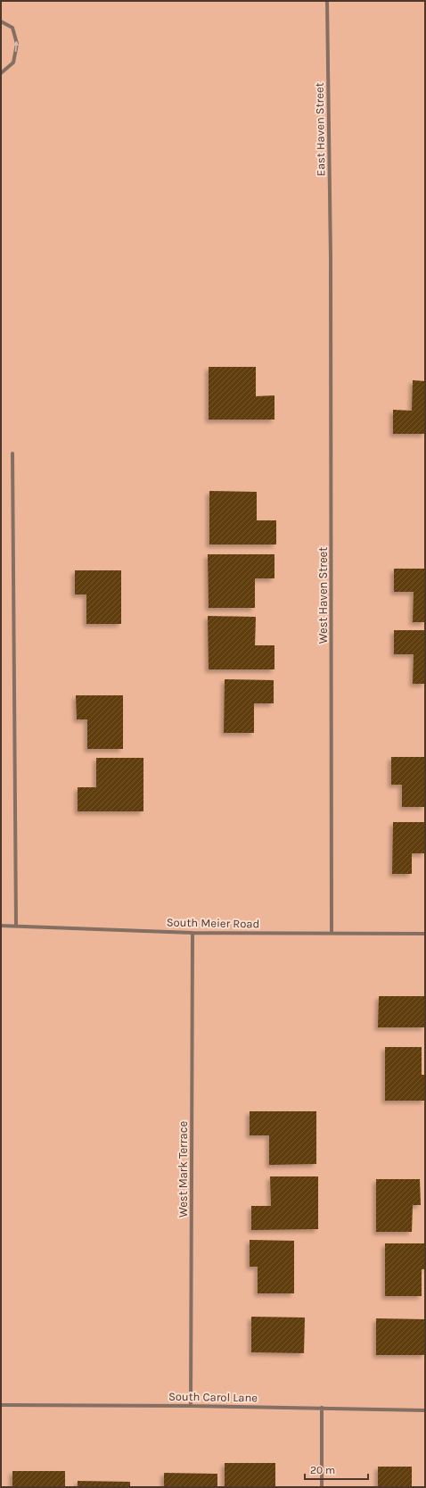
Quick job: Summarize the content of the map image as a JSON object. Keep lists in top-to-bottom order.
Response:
{
  "streets": {
    "street": [
      "East Haven Street",
      "West Haven Street",
      "South Meier Road",
      "West Mark Terrace",
      "South Carol Lane"
    ]
  },
  "crossings": [
    ["East Haven Street", "West Haven Street"],
    ["West Haven Street", "South Meier Road"],
    ["South Meier Road", "West Mark Terrace"],
    ["West Mark Terrace", "South Carol Lane"]
  ],
  "scale_bar": "20 m"
}
